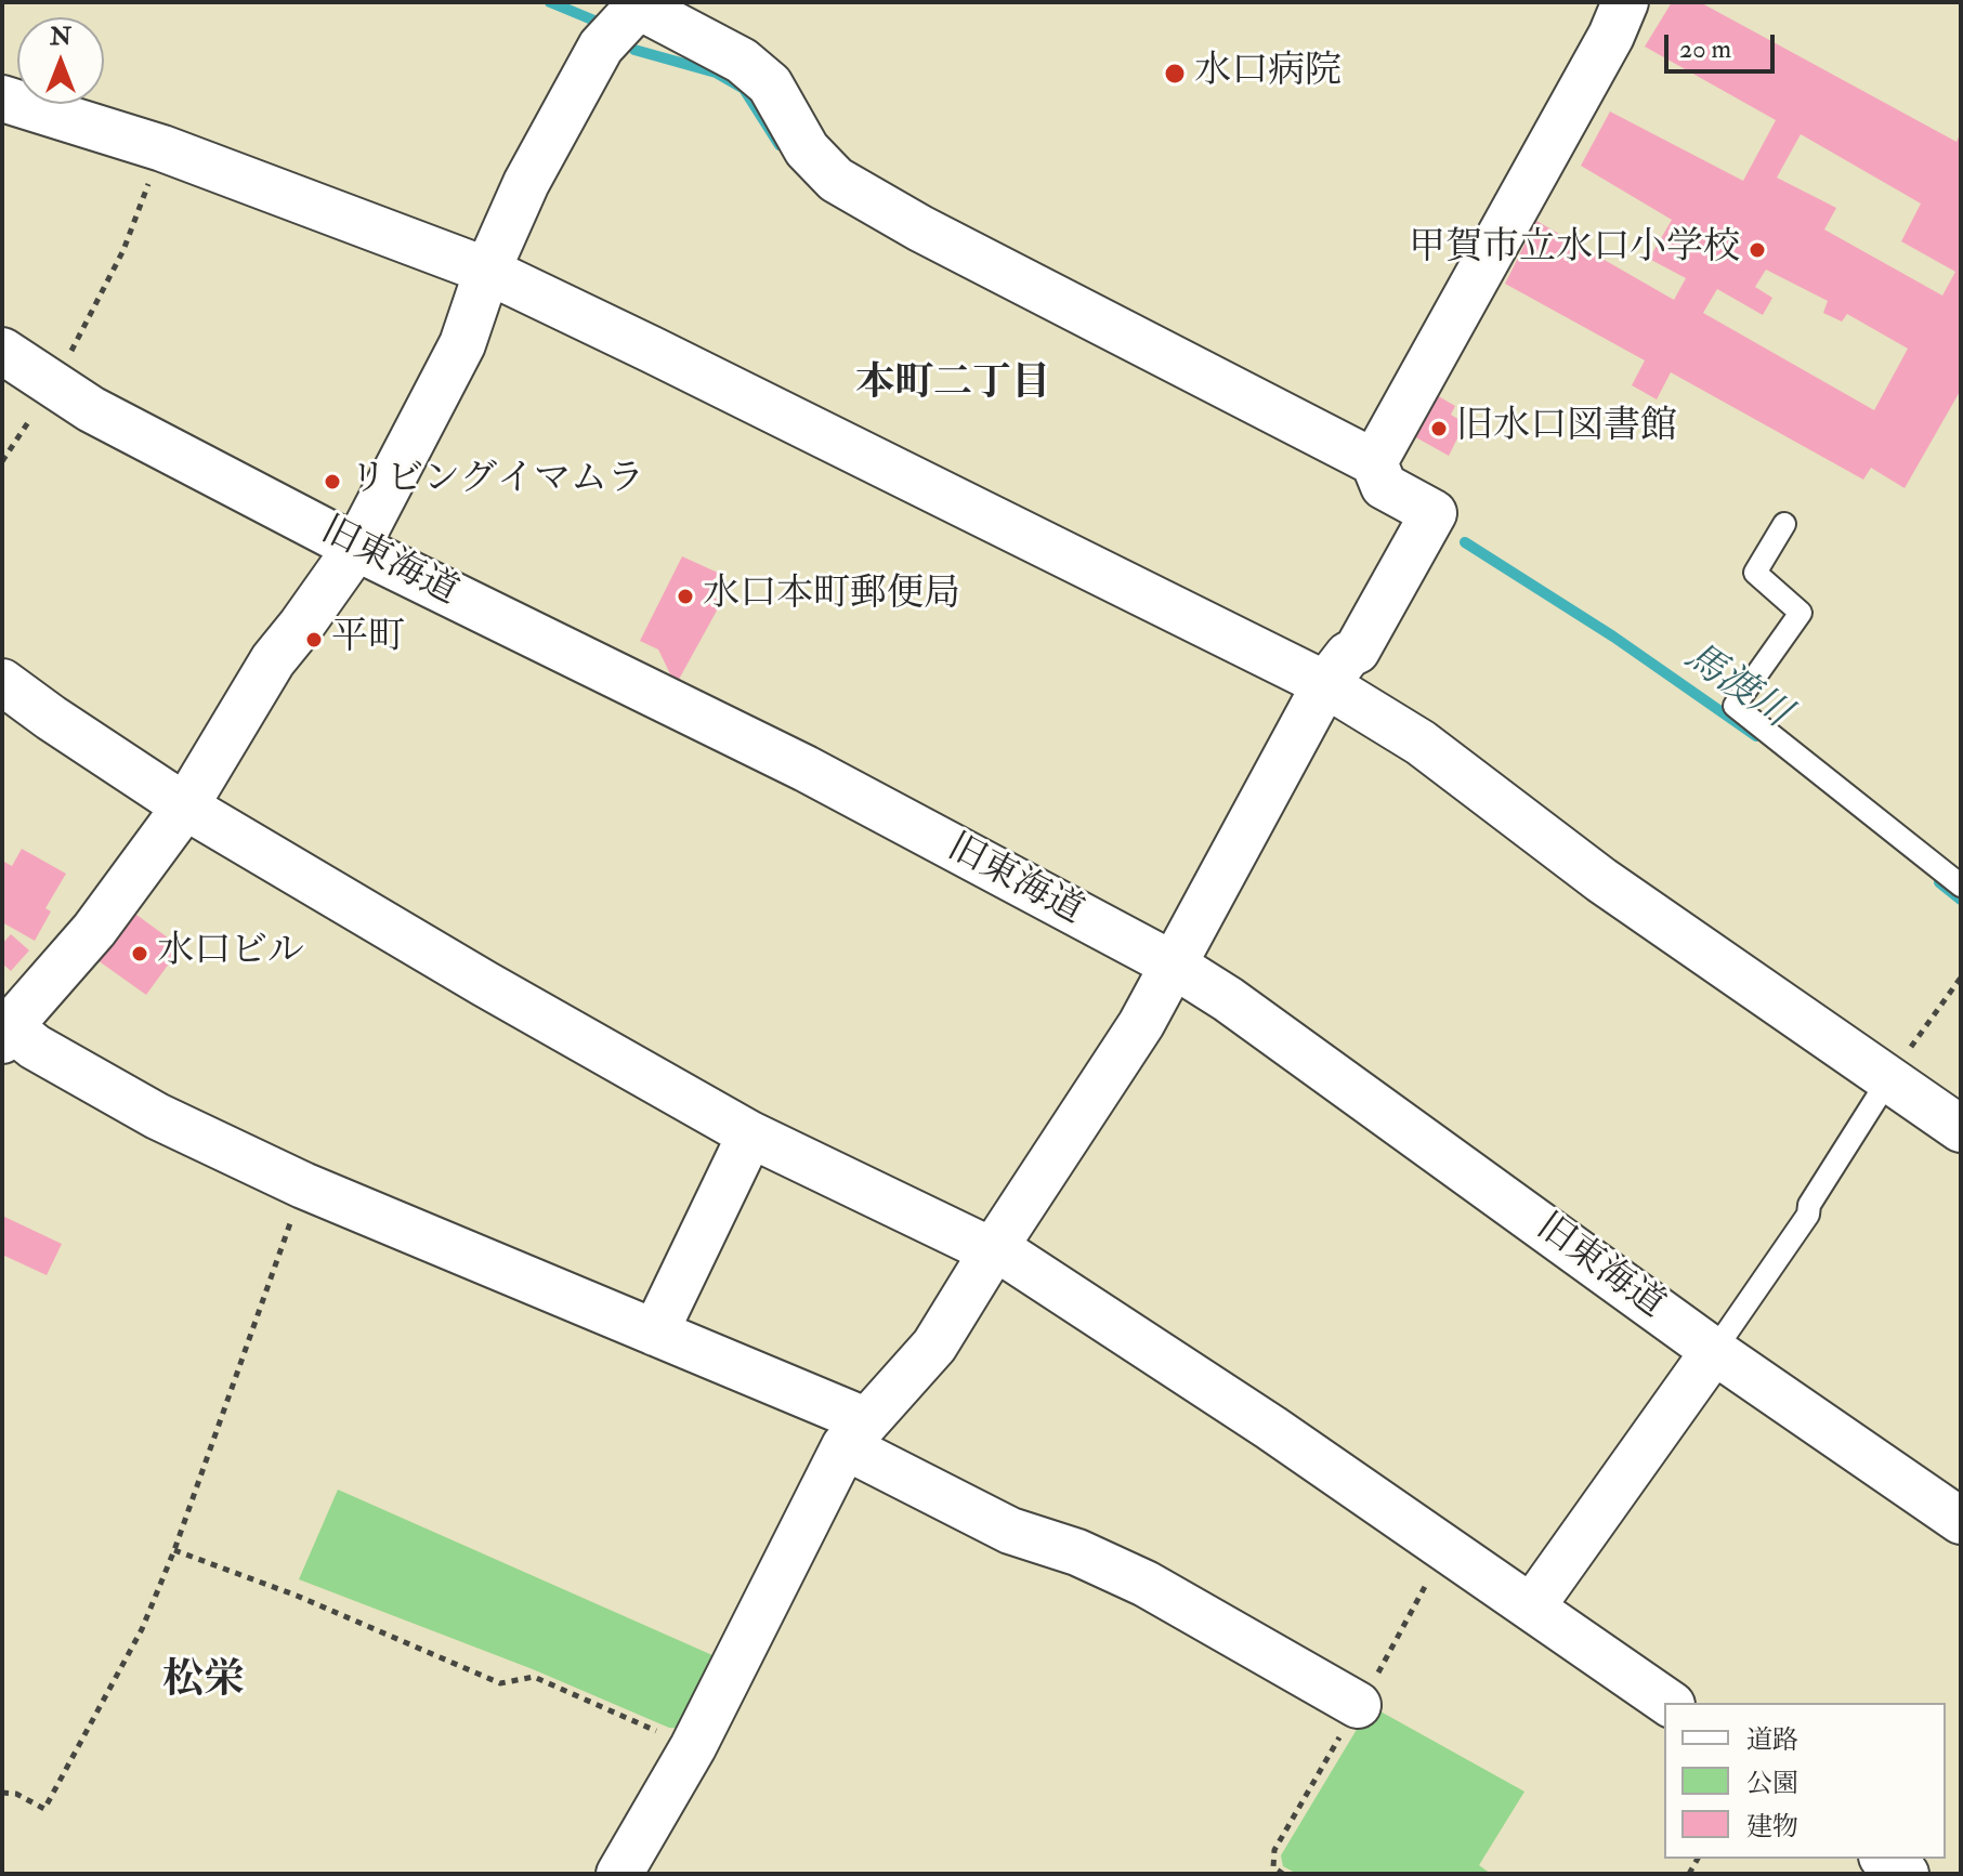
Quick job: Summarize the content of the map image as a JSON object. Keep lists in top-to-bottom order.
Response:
{
  "streets": {
    "street": ["旧東海道"]
  },
  "districts": ["本町二丁目", "松栄"],
  "water": ["馬渡川"],
  "places": [
    "水口病院",
    "甲賀市立水口小学校",
    "旧水口図書館",
    "リビングイマムラ",
    "水口本町郵便局",
    "平町",
    "水口ビル"
  ],
  "legend": ["道路", "公園", "建物"],
  "scale_bar": "20 m",
  "north": "top"
}
